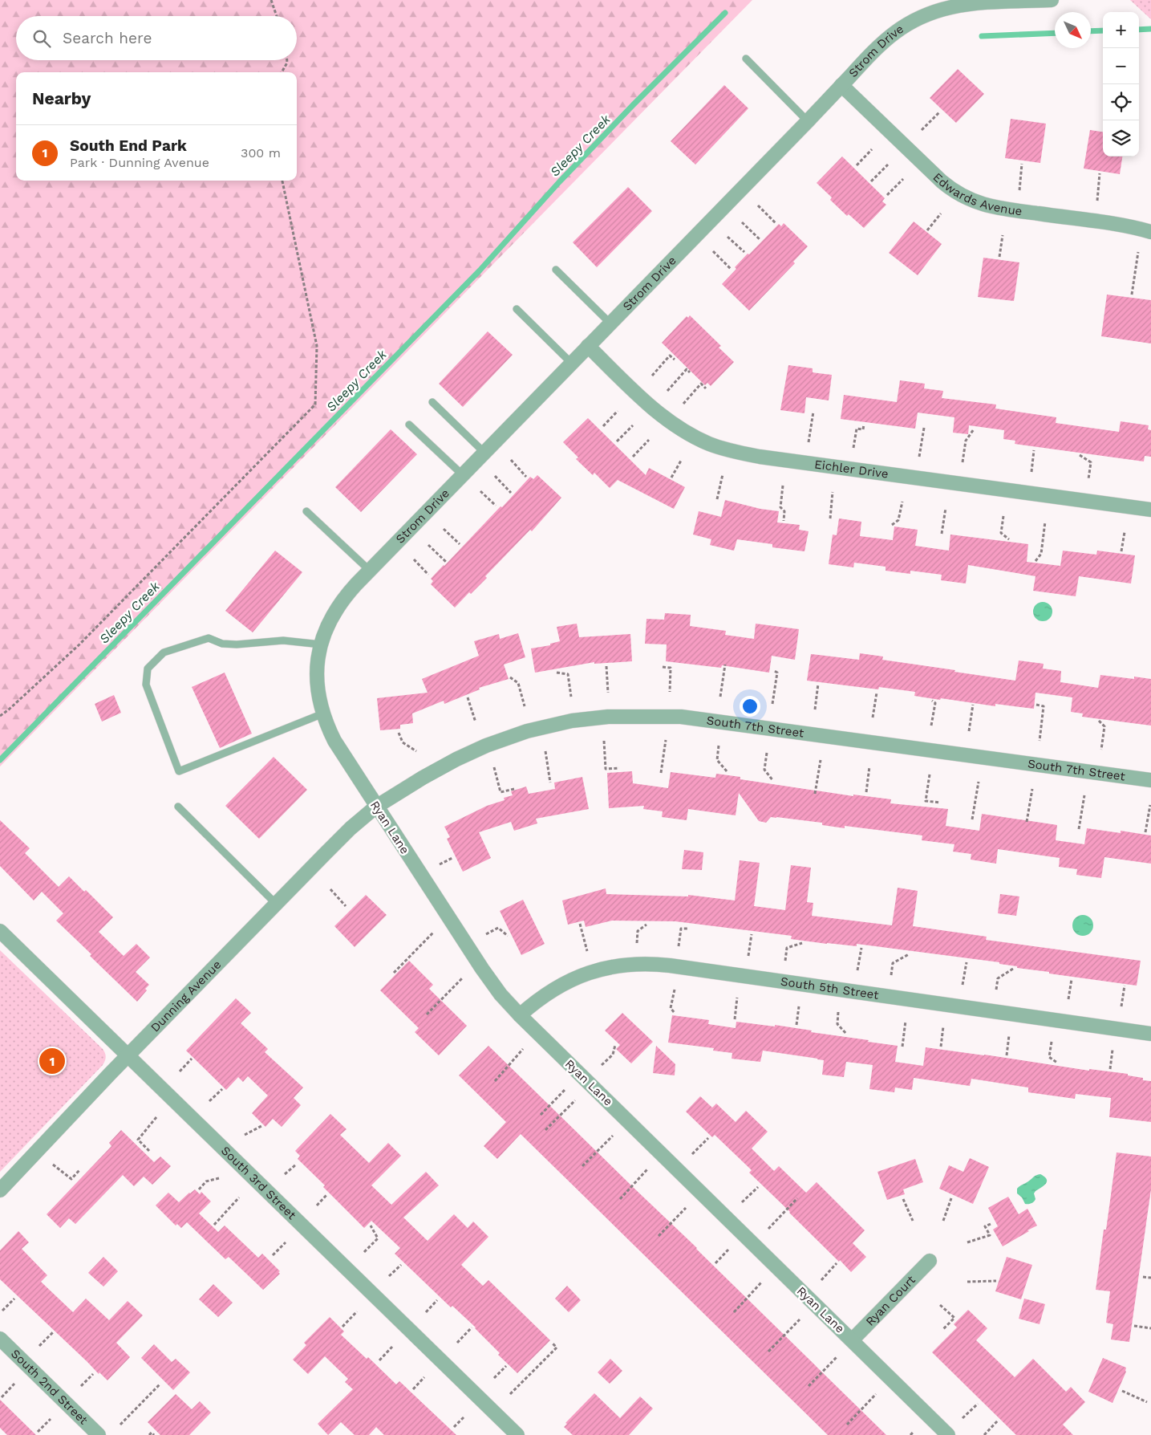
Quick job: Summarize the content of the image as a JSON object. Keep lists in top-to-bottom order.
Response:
{
  "streets": {
    "street": [
      "Strom Drive",
      "Edwards Avenue",
      "Eichler Drive",
      "South 7th Street",
      "Ryan Lane",
      "South 5th Street",
      "Dunning Avenue",
      "South 3rd Street",
      "Ryan Court",
      "South 2nd Street"
    ]
  },
  "crossings": [
    ["Strom Drive", "Edwards Avenue"],
    ["Strom Drive", "Eichler Drive"],
    ["Strom Drive", "Ryan Lane"],
    ["South 7th Street", "Ryan Lane"],
    ["South 7th Street", "Dunning Avenue"],
    ["Ryan Lane", "South 5th Street"],
    ["Ryan Lane", "Dunning Avenue"],
    ["Ryan Lane", "Ryan Court"],
    ["Dunning Avenue", "South 3rd Street"]
  ],
  "water": ["Sleepy Creek"],
  "north": "bottom right",
  "page": {
    "map_buttons": ["+", "−"],
    "search": "Search here",
    "heading": "Nearby",
    "list": [
      {
        "mark": "1",
        "name": "South End Park",
        "note": "Park · Dunning Avenue",
        "value": "300 m"
      }
    ],
    "pins": "1"
  }
}
